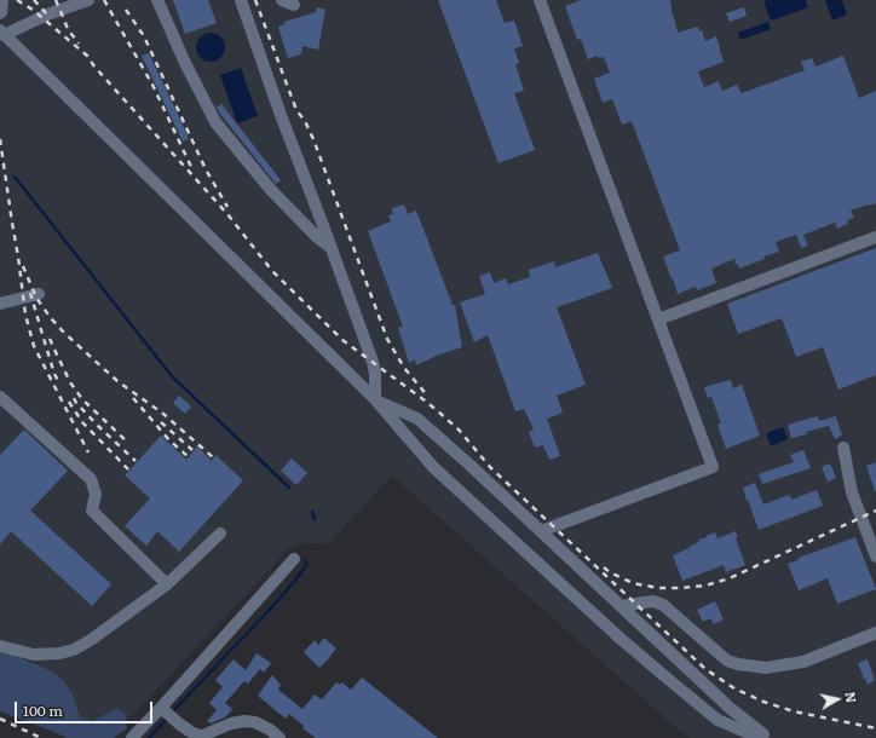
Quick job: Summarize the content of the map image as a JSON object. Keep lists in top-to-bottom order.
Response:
{
  "scale_bar": "100 m",
  "north": "right"
}
